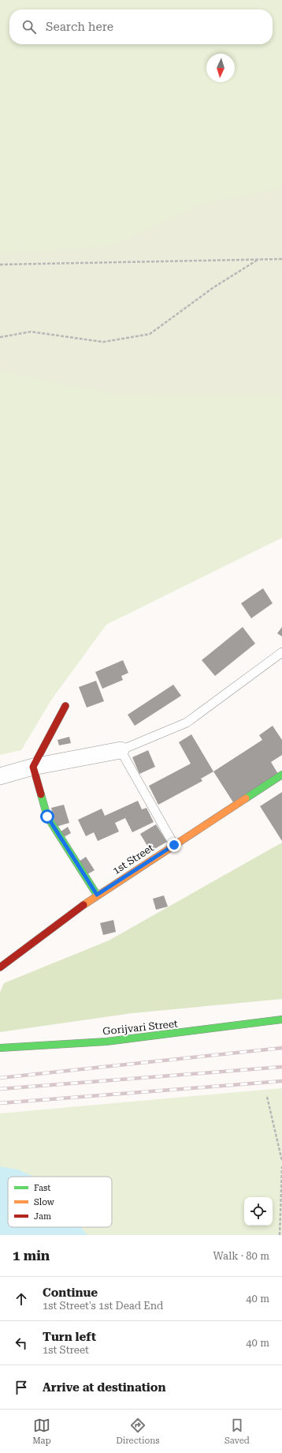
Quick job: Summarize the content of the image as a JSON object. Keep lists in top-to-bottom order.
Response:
{
  "streets": {
    "street": ["1st Street", "Gorijvari Street"]
  },
  "legend": ["Fast", "Slow", "Jam"],
  "north": "bottom",
  "page": {
    "search": "Search here",
    "heading": ["1 min", "Walk · 80 m"],
    "list": [
      ["Continue", "1st Street's 1st Dead End", "40 m"],
      ["Turn left", "1st Street", "40 m"],
      "Arrive at destination"
    ],
    "nav": ["Map", "Directions", "Saved"]
  }
}
